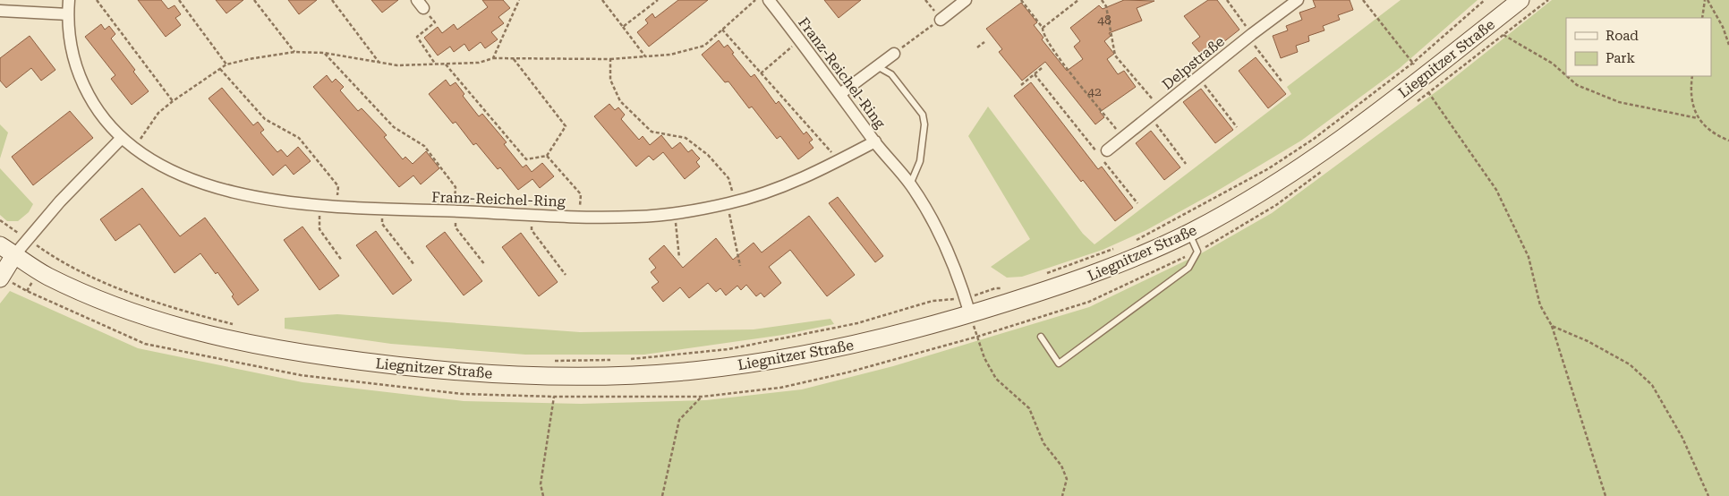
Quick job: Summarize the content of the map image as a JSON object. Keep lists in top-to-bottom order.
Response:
{
  "streets": {
    "main road": ["Liegnitzer Straße"],
    "street": ["Delpstraße", "Franz-Reichel-Ring"]
  },
  "crossings": [
    ["Liegnitzer Straße", "Franz-Reichel-Ring"]
  ],
  "house_numbers": ["48", "42"],
  "legend": ["Road", "Park"]
}
